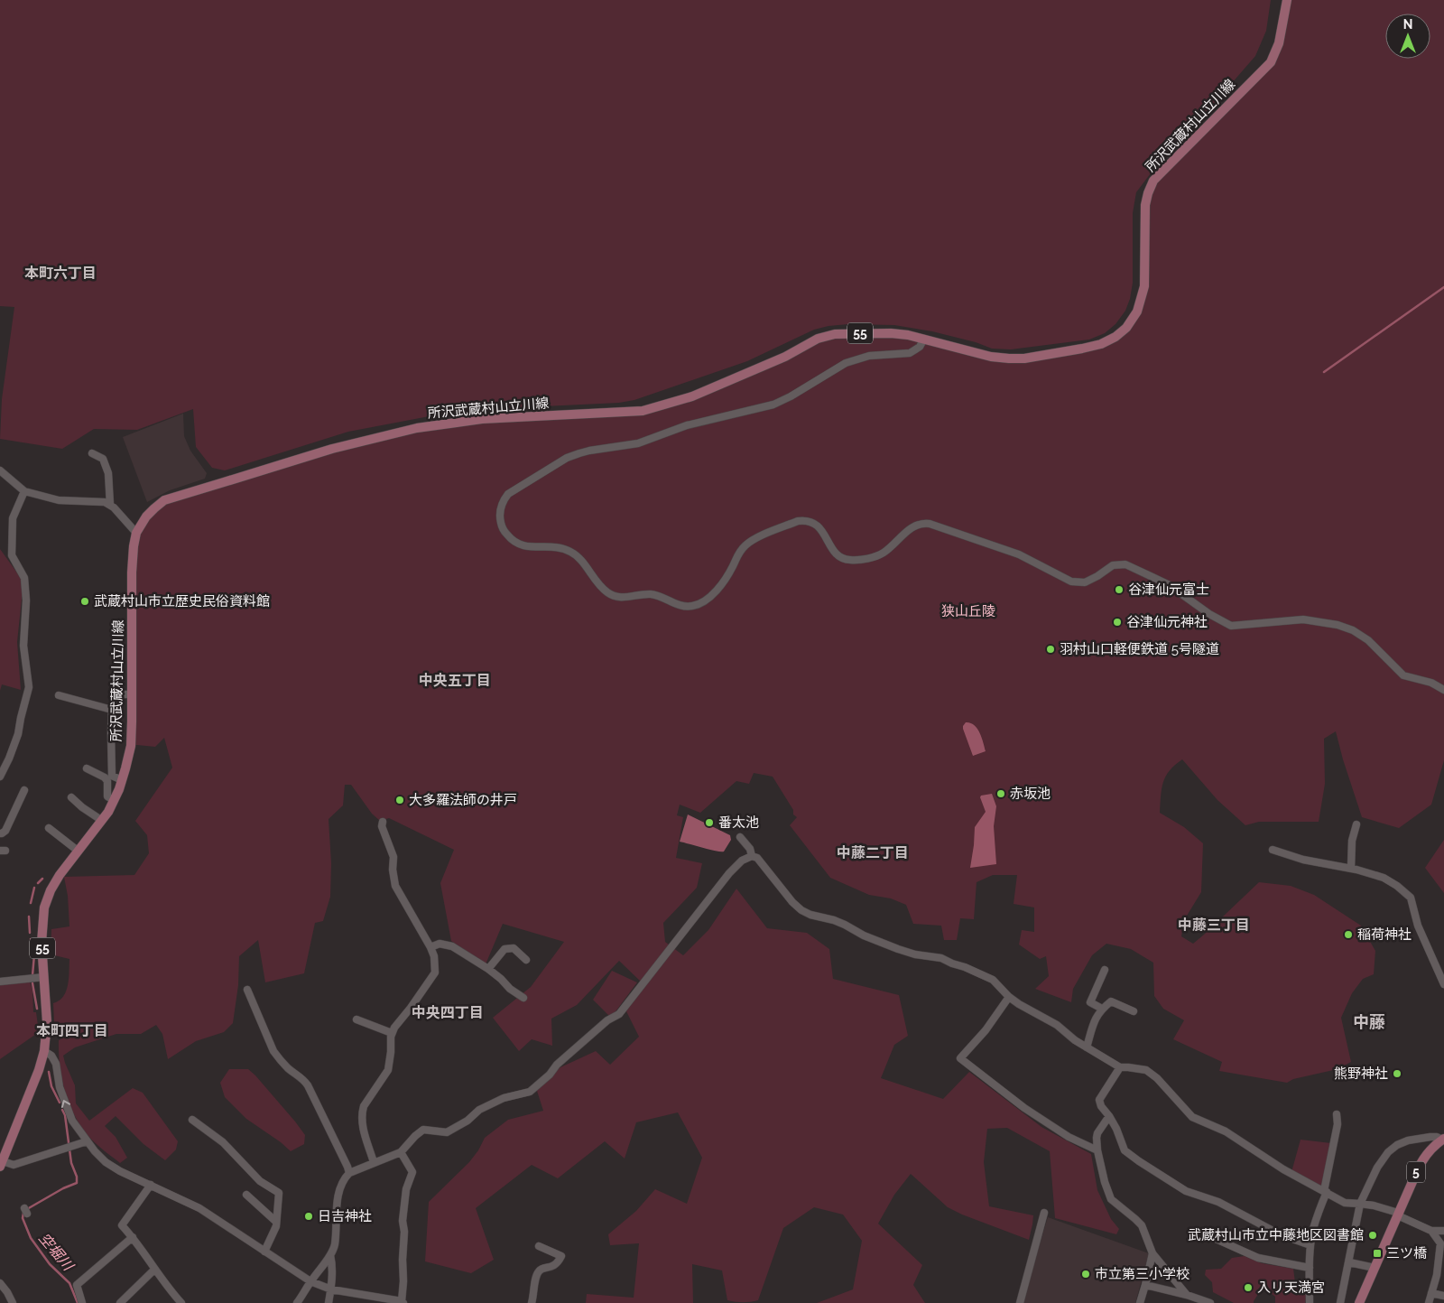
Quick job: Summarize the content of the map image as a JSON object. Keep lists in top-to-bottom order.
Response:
{
  "streets": {
    "main road": ["所沢武蔵村山立川線", "55", "5"]
  },
  "districts": [
    "本町六丁目",
    "中央五丁目",
    "中藤二丁目",
    "中藤三丁目",
    "中央四丁目",
    "中藤",
    "本町四丁目"
  ],
  "water": ["空堀川"],
  "parks": ["狭山丘陵"],
  "places": {
    "other": [
      "谷津仙元富士",
      "武蔵村山市立歴史民俗資料館",
      "谷津仙元神社",
      "羽村山口軽便鉄道 5号隧道",
      "赤坂池",
      "大多羅法師の井戸",
      "番太池",
      "稲荷神社",
      "熊野神社",
      "日吉神社",
      "武蔵村山市立中藤地区図書館",
      "市立第三小学校",
      "入リ天満宮"
    ],
    "transit": ["三ツ橋"]
  },
  "north": "top"
}
